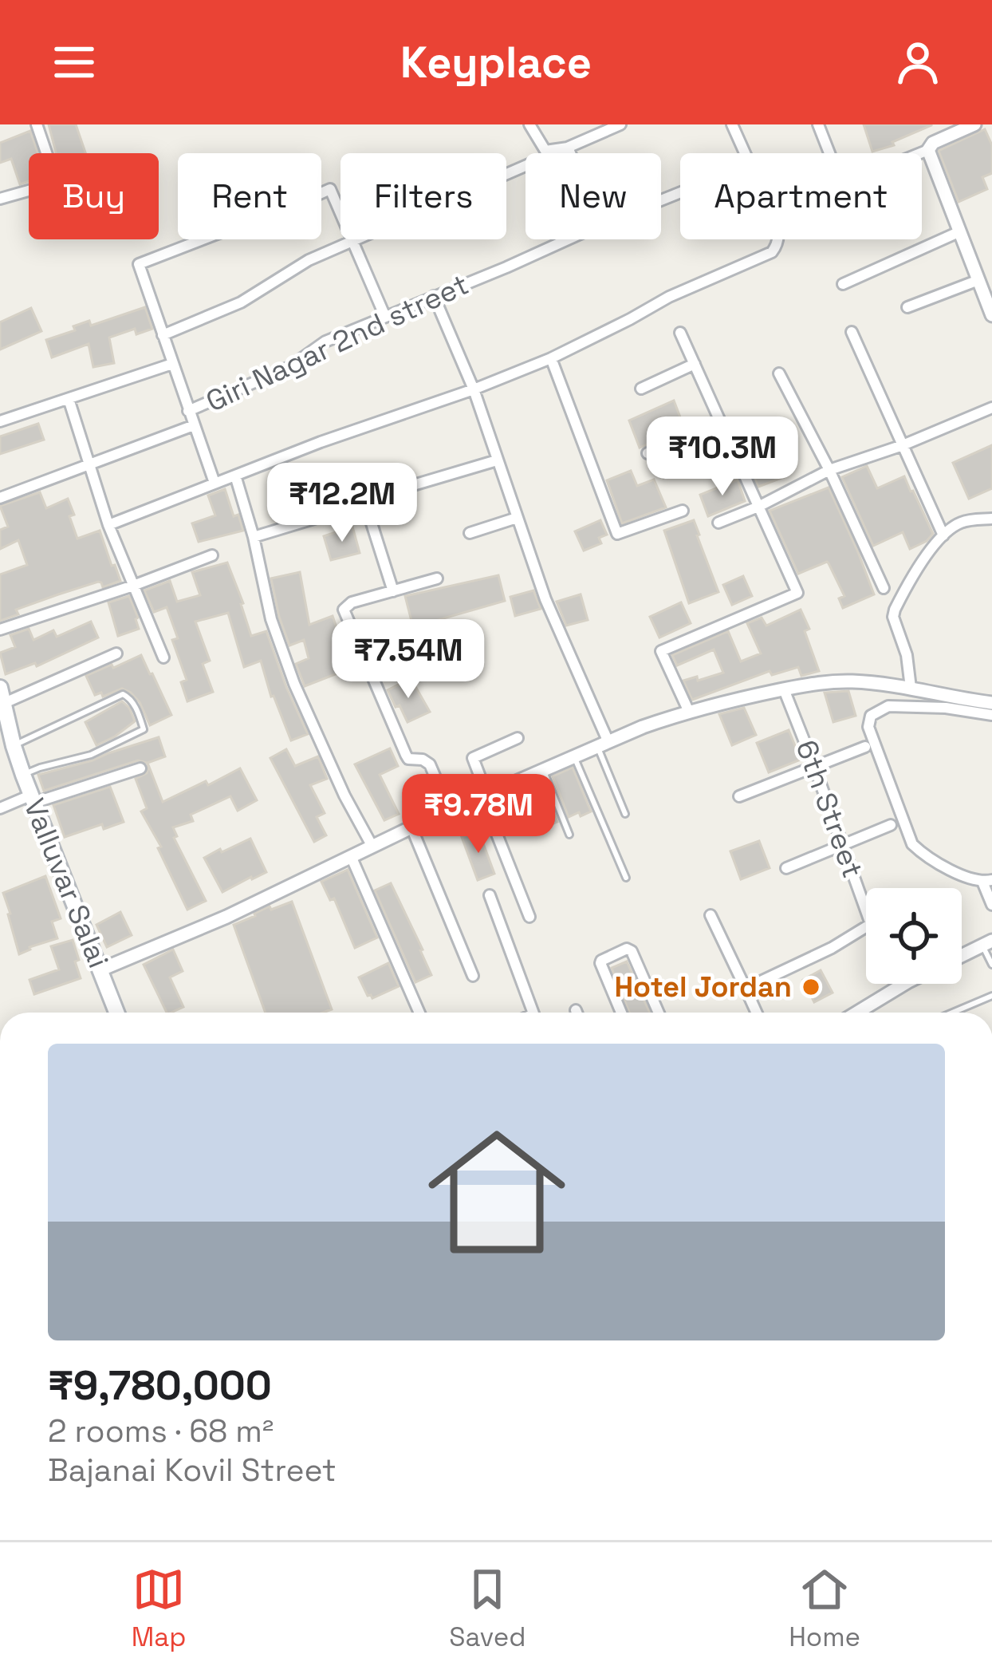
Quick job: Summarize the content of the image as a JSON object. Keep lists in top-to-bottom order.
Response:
{
  "streets": {
    "main road": ["Valluvar Salai"],
    "street": ["Giri Nagar 2nd street", "6th Street"]
  },
  "places": ["Hotel Jordan"],
  "page": {
    "header": "Keyplace",
    "chip": [
      "Buy",
      "Rent",
      "Filters",
      "New",
      "Apartment"
    ],
    "price": [
      "₹10.3M",
      "₹12.2M",
      "₹7.54M",
      "₹9.78M"
    ],
    "list": [
      {
        "name": "₹9,780,000",
        "note": "2 rooms · 68 m² · Bajanai Kovil Street"
      }
    ],
    "tabs": ["Map", "Saved", "Home"]
  }
}
